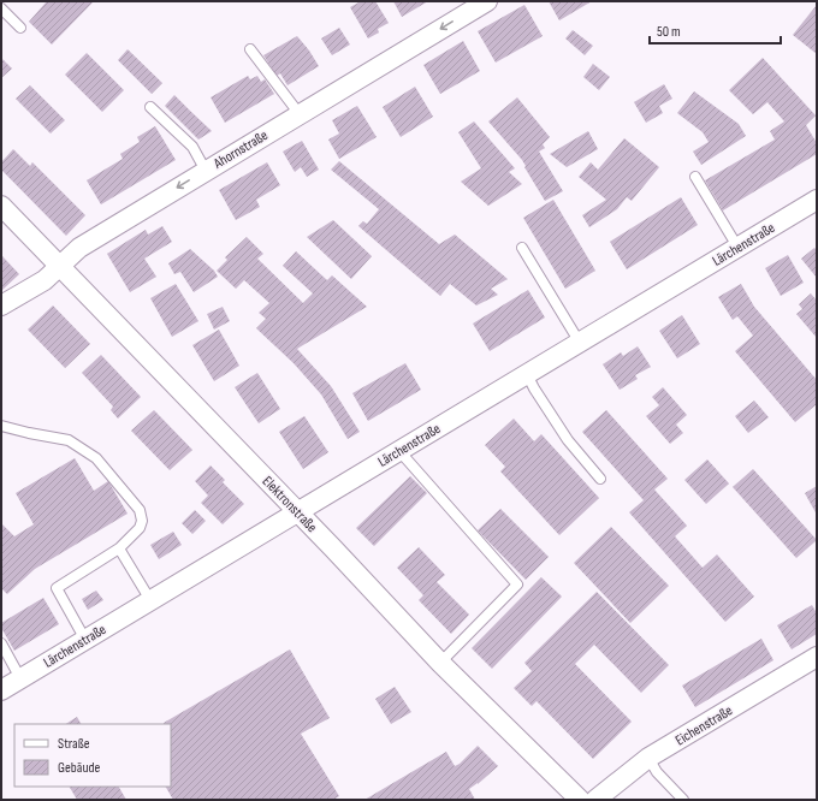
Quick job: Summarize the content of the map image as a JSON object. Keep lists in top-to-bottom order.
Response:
{
  "streets": {
    "street": [
      "Ahornstraße",
      "Lärchenstraße",
      "Elektronstraße",
      "Eichenstraße"
    ]
  },
  "crossings": [
    ["Ahornstraße", "Elektronstraße"],
    ["Lärchenstraße", "Elektronstraße"]
  ],
  "one_way": ["Ahornstraße"],
  "legend": ["Straße", "Gebäude"],
  "scale_bar": "50 m"
}
